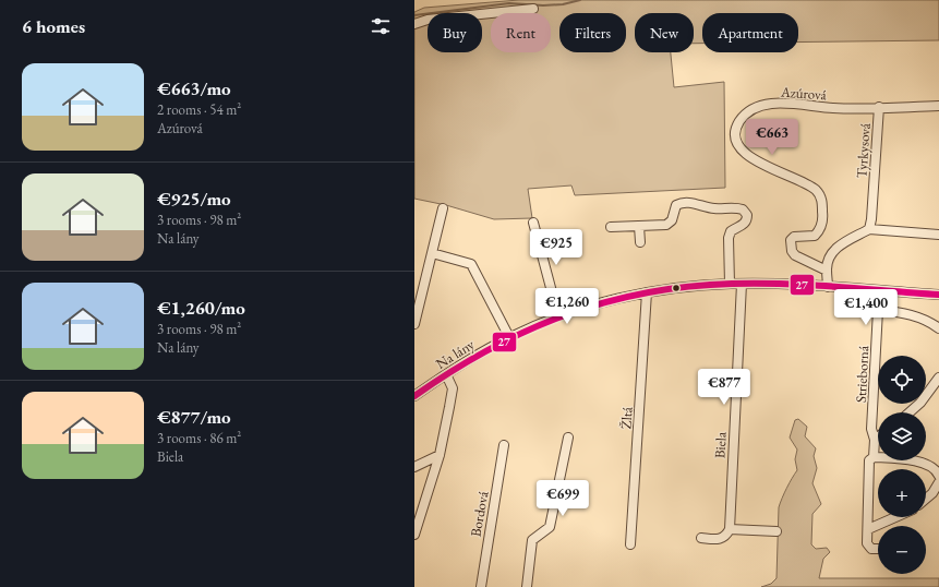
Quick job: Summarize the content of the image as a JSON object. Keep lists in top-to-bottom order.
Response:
{
  "streets": {
    "street": [
      "Azúrová",
      "Tyrkysová",
      "Na lány",
      "Strieborná",
      "Žltá",
      "Biela",
      "Bordová"
    ]
  },
  "crossings": [
    ["Azúrová", "Tyrkysová"],
    ["Na lány", "Strieborná"],
    ["Na lány", "Žltá"],
    ["Na lány", "Biela"]
  ],
  "lines": ["transit line 27"],
  "page": {
    "heading": "6 homes",
    "chip": [
      "Buy",
      "Rent",
      "Filters",
      "New",
      "Apartment"
    ],
    "list": [
      {
        "name": "€663/mo",
        "note": "2 rooms · 54 m² · Azúrová"
      },
      {
        "name": "€925/mo",
        "note": "3 rooms · 98 m² · Na lány"
      },
      {
        "name": "€1,260/mo",
        "note": "3 rooms · 98 m² · Na lány"
      },
      {
        "name": "€877/mo",
        "note": "3 rooms · 86 m² · Biela"
      }
    ],
    "price": [
      "€663",
      "€925",
      "€1,260",
      "€1,400",
      "€877",
      "€699"
    ],
    "map_buttons": ["+", "−"]
  }
}
